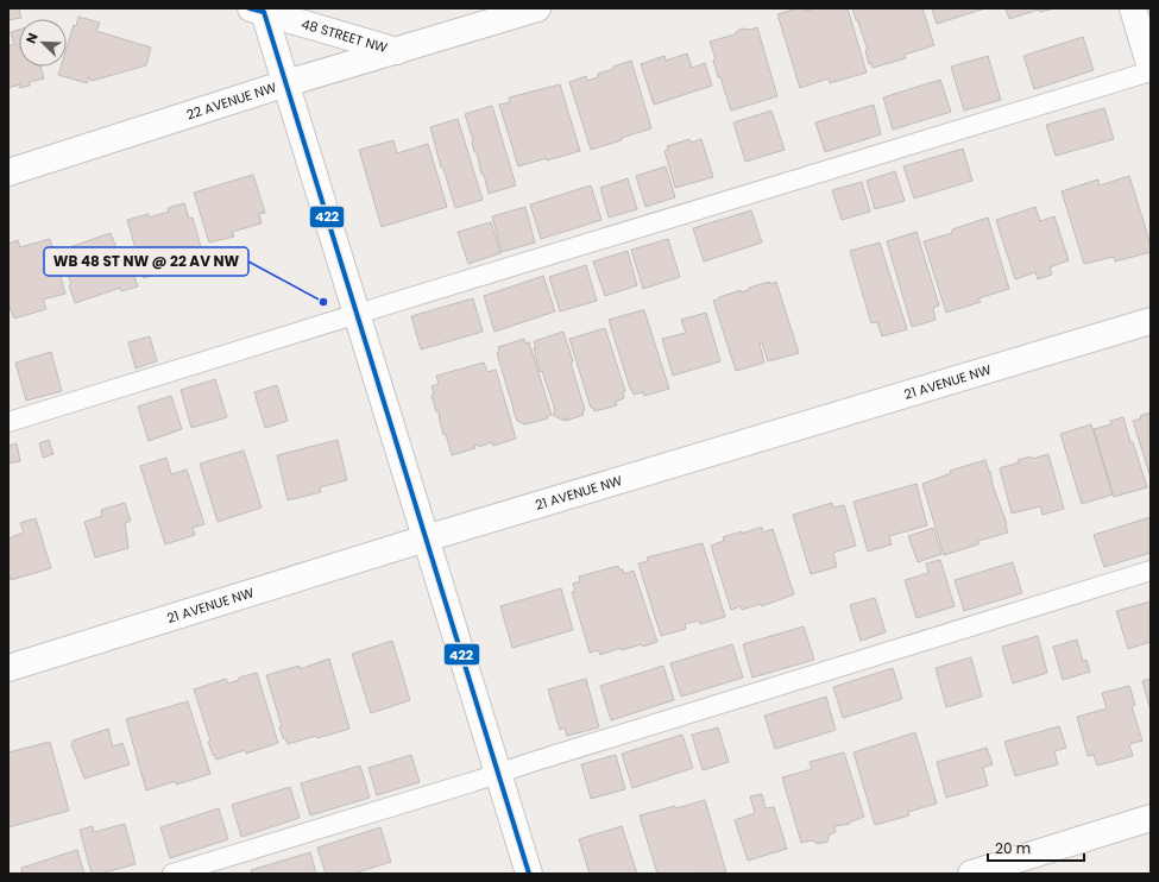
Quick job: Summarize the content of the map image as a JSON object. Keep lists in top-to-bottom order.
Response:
{
  "streets": {
    "street": ["48 STREET NW", "22 AVENUE NW", "21 AVENUE NW"]
  },
  "crossings": [
    ["48 STREET NW", "22 AVENUE NW"],
    ["48 STREET NW", "21 AVENUE NW"]
  ],
  "places": ["WB 48 ST NW @ 22 AV NW"],
  "lines": ["transit line 422"],
  "scale_bar": "20 m",
  "north": "top left"
}
